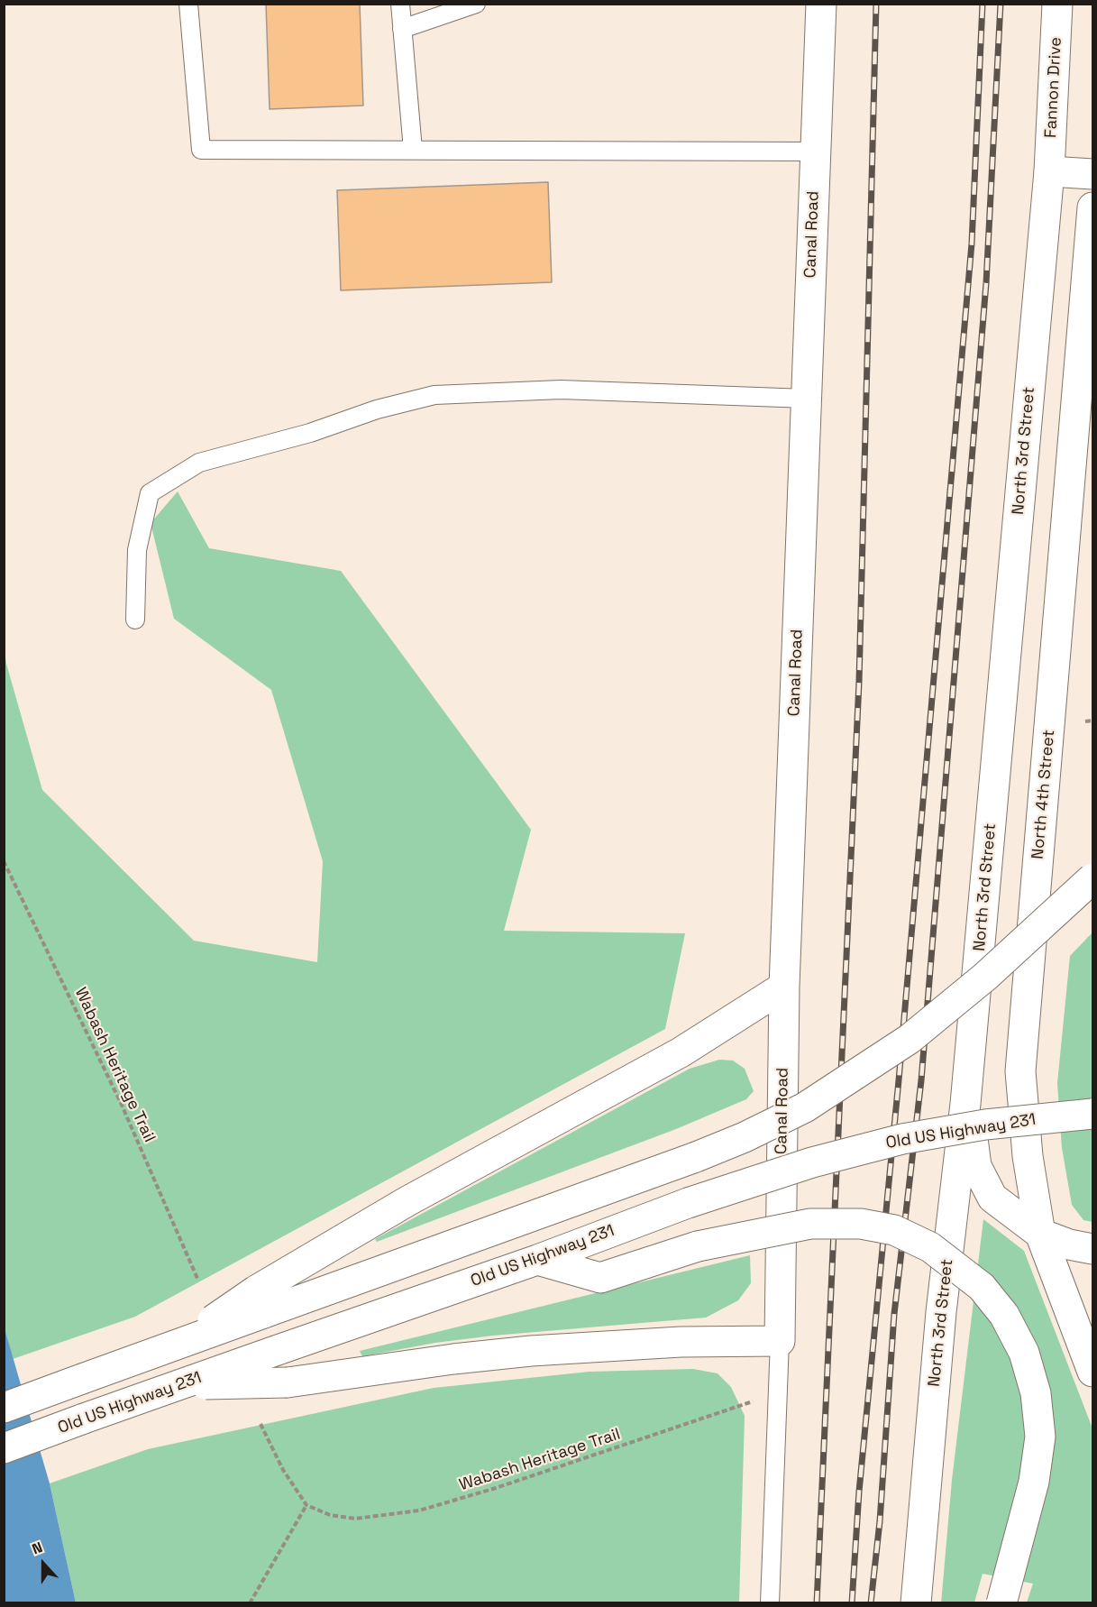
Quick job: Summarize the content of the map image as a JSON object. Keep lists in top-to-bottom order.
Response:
{
  "streets": {
    "main road": [
      "Fannon Drive",
      "Canal Road",
      "North 3rd Street",
      "North 4th Street",
      "Old US Highway 231"
    ],
    "path": ["Wabash Heritage Trail"]
  },
  "crossings": [
    ["Fannon Drive", "North 3rd Street"]
  ],
  "north": "top"
}
